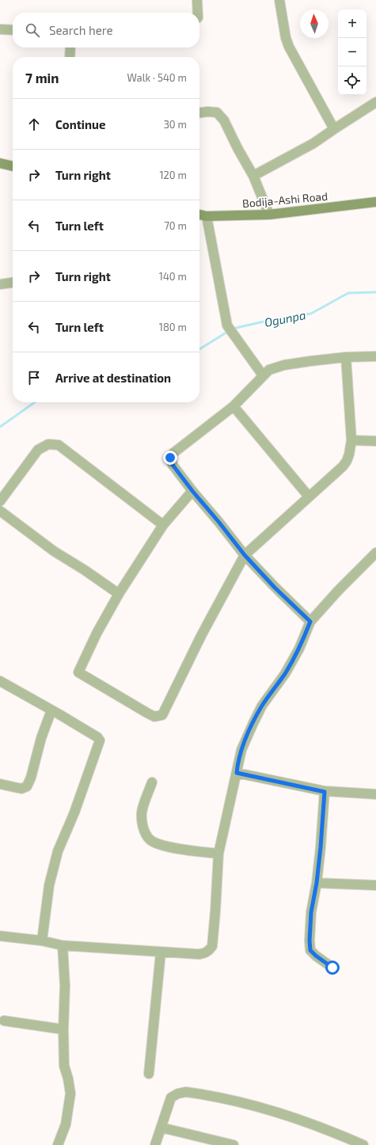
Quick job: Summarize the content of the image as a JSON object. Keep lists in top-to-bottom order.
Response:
{
  "streets": {
    "street": ["Bodija-Ashi Road"]
  },
  "water": ["Ogunpa"],
  "north": "top",
  "page": {
    "map_buttons": ["+", "−"],
    "search": "Search here",
    "heading": ["7 min", "Walk · 540 m"],
    "list": [
      ["Continue", "30 m"],
      ["Turn right", "120 m"],
      ["Turn left", "70 m"],
      ["Turn right", "140 m"],
      ["Turn left", "180 m"],
      "Arrive at destination"
    ]
  }
}
